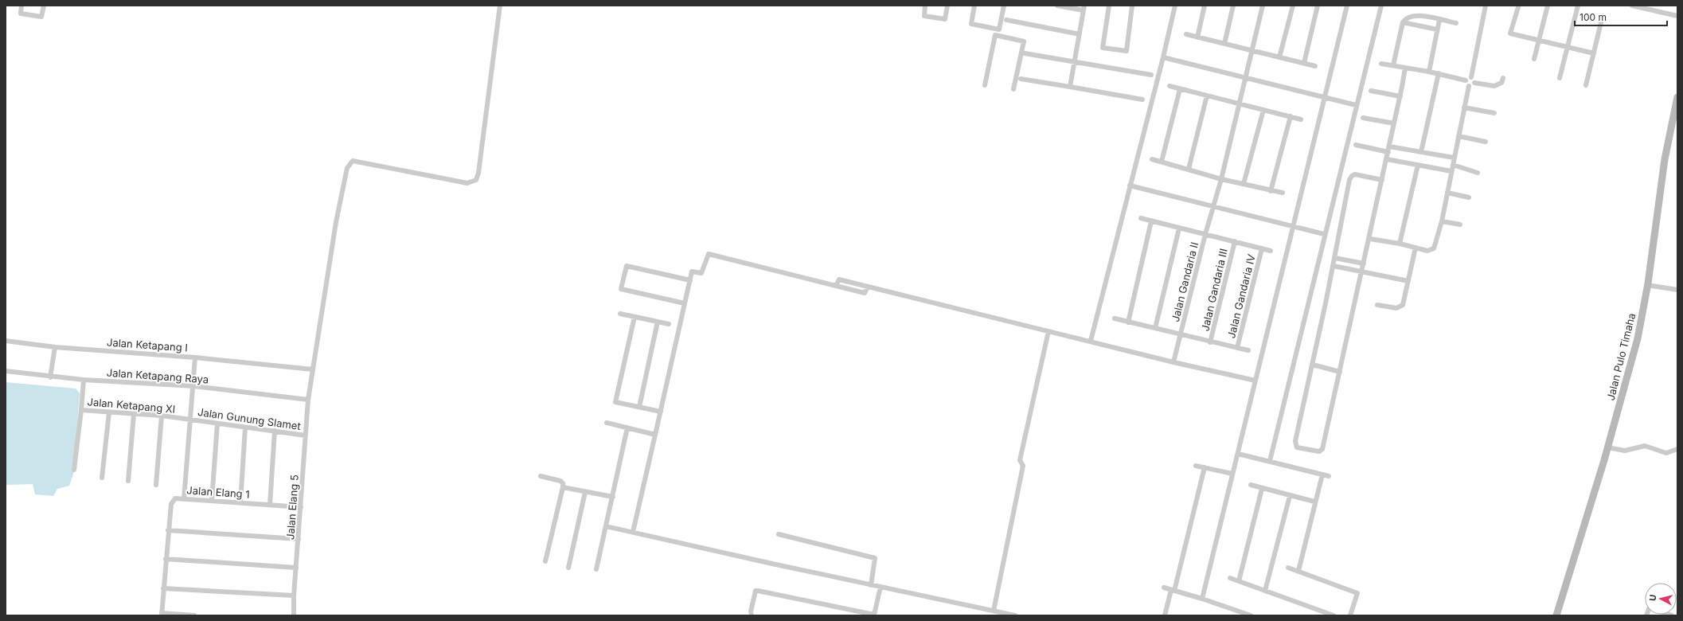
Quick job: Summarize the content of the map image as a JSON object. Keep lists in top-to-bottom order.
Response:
{
  "streets": {
    "street": [
      "Jalan Gandaria II",
      "Jalan Gandaria III",
      "Jalan Gandaria IV",
      "Jalan Ketapang I",
      "Jalan Pulo Timaha",
      "Jalan Ketapang Raya",
      "Jalan Ketapang XI",
      "Jalan Gunung Slamet",
      "Jalan Elang 1",
      "Jalan Elang 5"
    ]
  },
  "crossings": [
    ["Jalan Ketapang I", "Jalan Ketapang Raya"],
    ["Jalan Ketapang I", "Jalan Ketapang XI"],
    ["Jalan Ketapang I", "Jalan Gunung Slamet"],
    ["Jalan Ketapang I", "Jalan Elang 1"],
    ["Jalan Ketapang Raya", "Jalan Ketapang XI"],
    ["Jalan Ketapang Raya", "Jalan Elang 5"],
    ["Jalan Ketapang XI", "Jalan Gunung Slamet"],
    ["Jalan Gunung Slamet", "Jalan Elang 5"],
    ["Jalan Elang 1", "Jalan Elang 5"]
  ],
  "scale_bar": "100 m",
  "north": "left"
}
